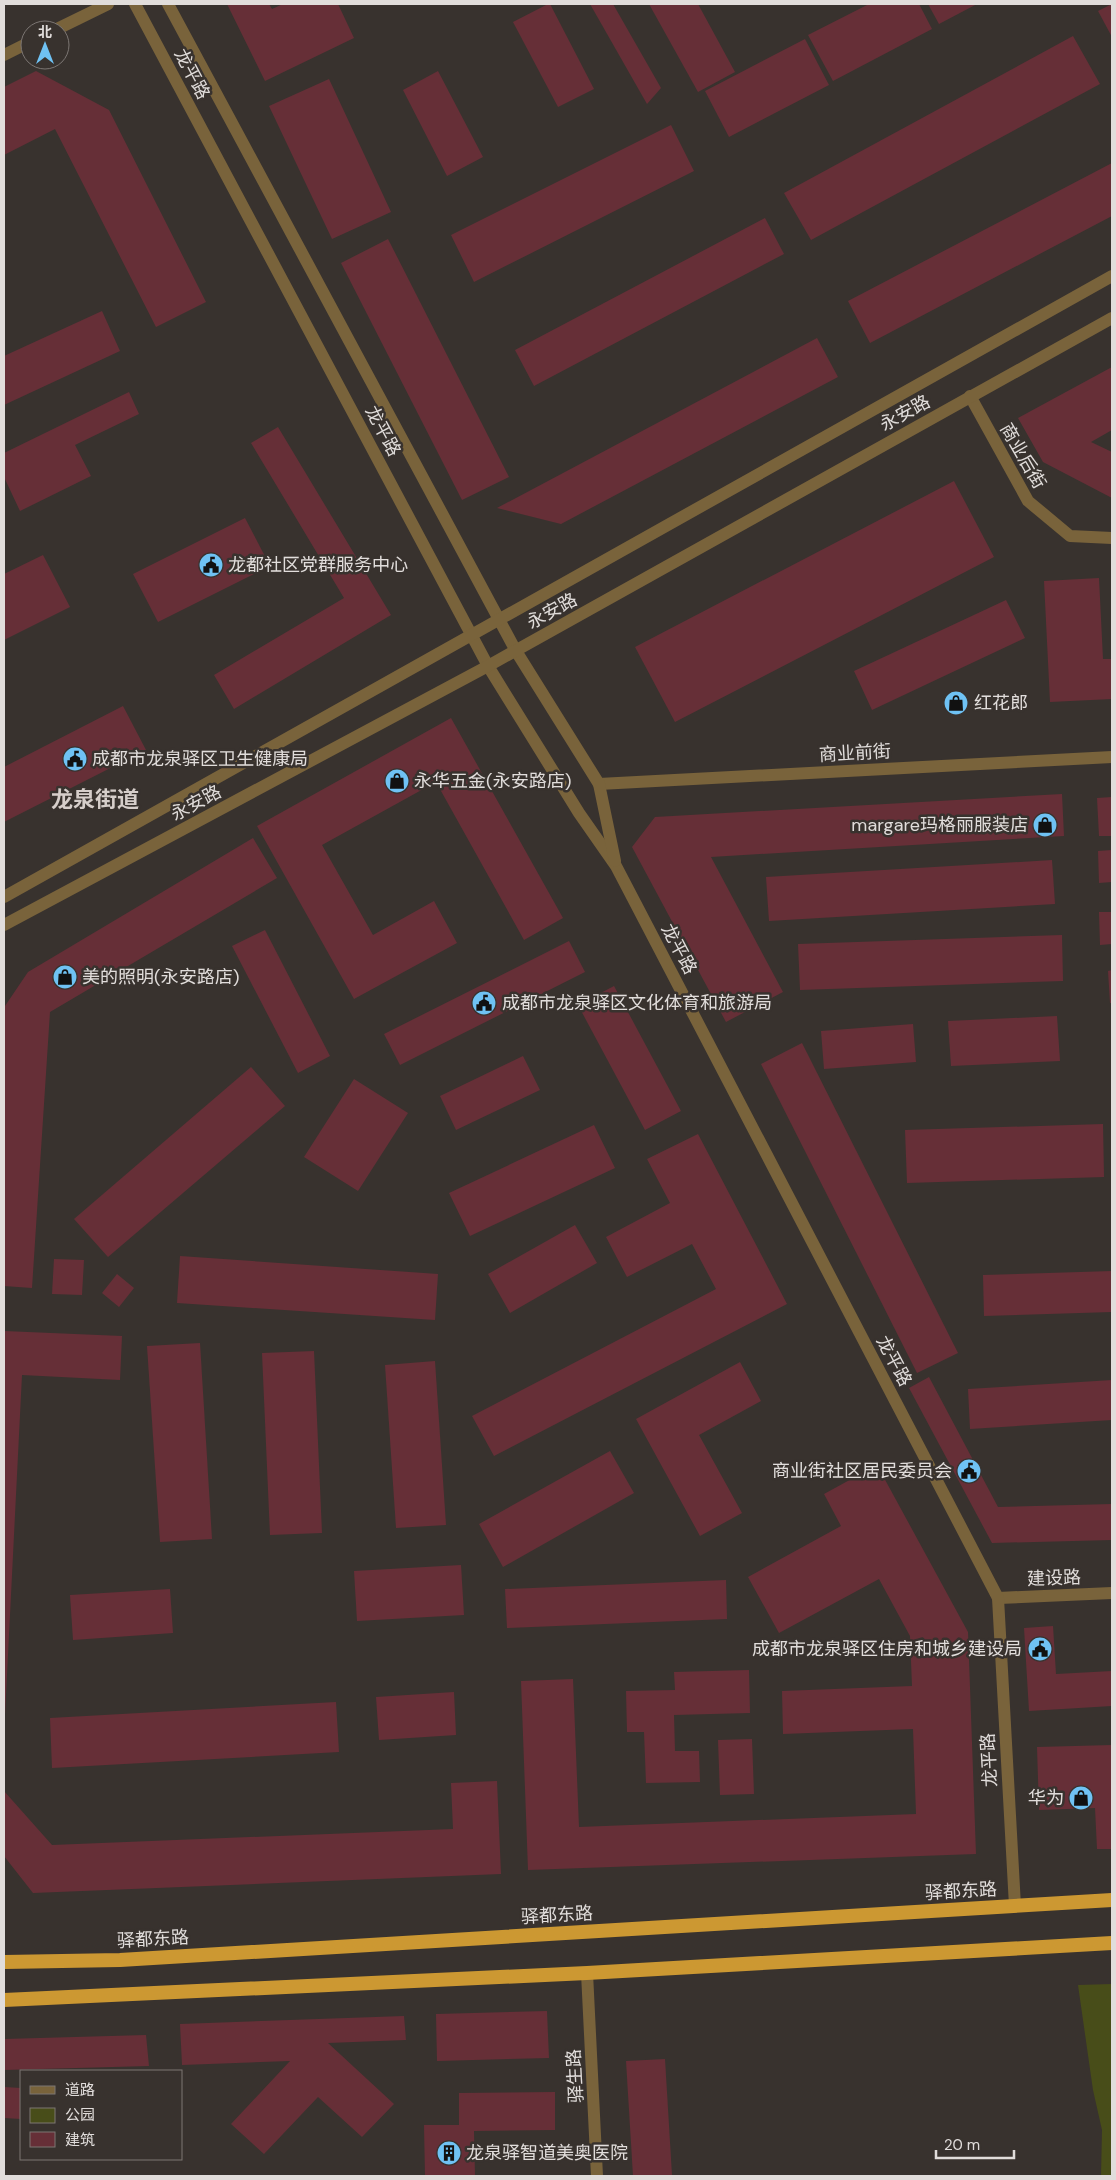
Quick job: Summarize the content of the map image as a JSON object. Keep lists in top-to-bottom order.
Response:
{
  "streets": {
    "highway": ["驿都东路"],
    "street": [
      "龙平路",
      "永安路",
      "商业后街",
      "商业前街",
      "建设路",
      "驿生路"
    ]
  },
  "crossings": [
    ["龙平路", "永安路"],
    ["龙平路", "商业前街"],
    ["龙平路", "建设路"],
    ["龙平路", "驿都东路"],
    ["永安路", "商业后街"]
  ],
  "districts": ["龙泉街道"],
  "places": {
    "public building": [
      "龙都社区党群服务中心",
      "成都市龙泉驿区卫生健康局",
      "成都市龙泉驿区文化体育和旅游局",
      "商业街社区居民委员会",
      "成都市龙泉驿区住房和城乡建设局"
    ],
    "shop": [
      "红花郎",
      "永华五金(永安路店)",
      "margare玛格丽服装店",
      "美的照明(永安路店)",
      "华为"
    ],
    "building": ["龙泉驿智道美奥医院"]
  },
  "legend": ["道路", "公园", "建筑"],
  "scale_bar": "20 m",
  "north": "top"
}
